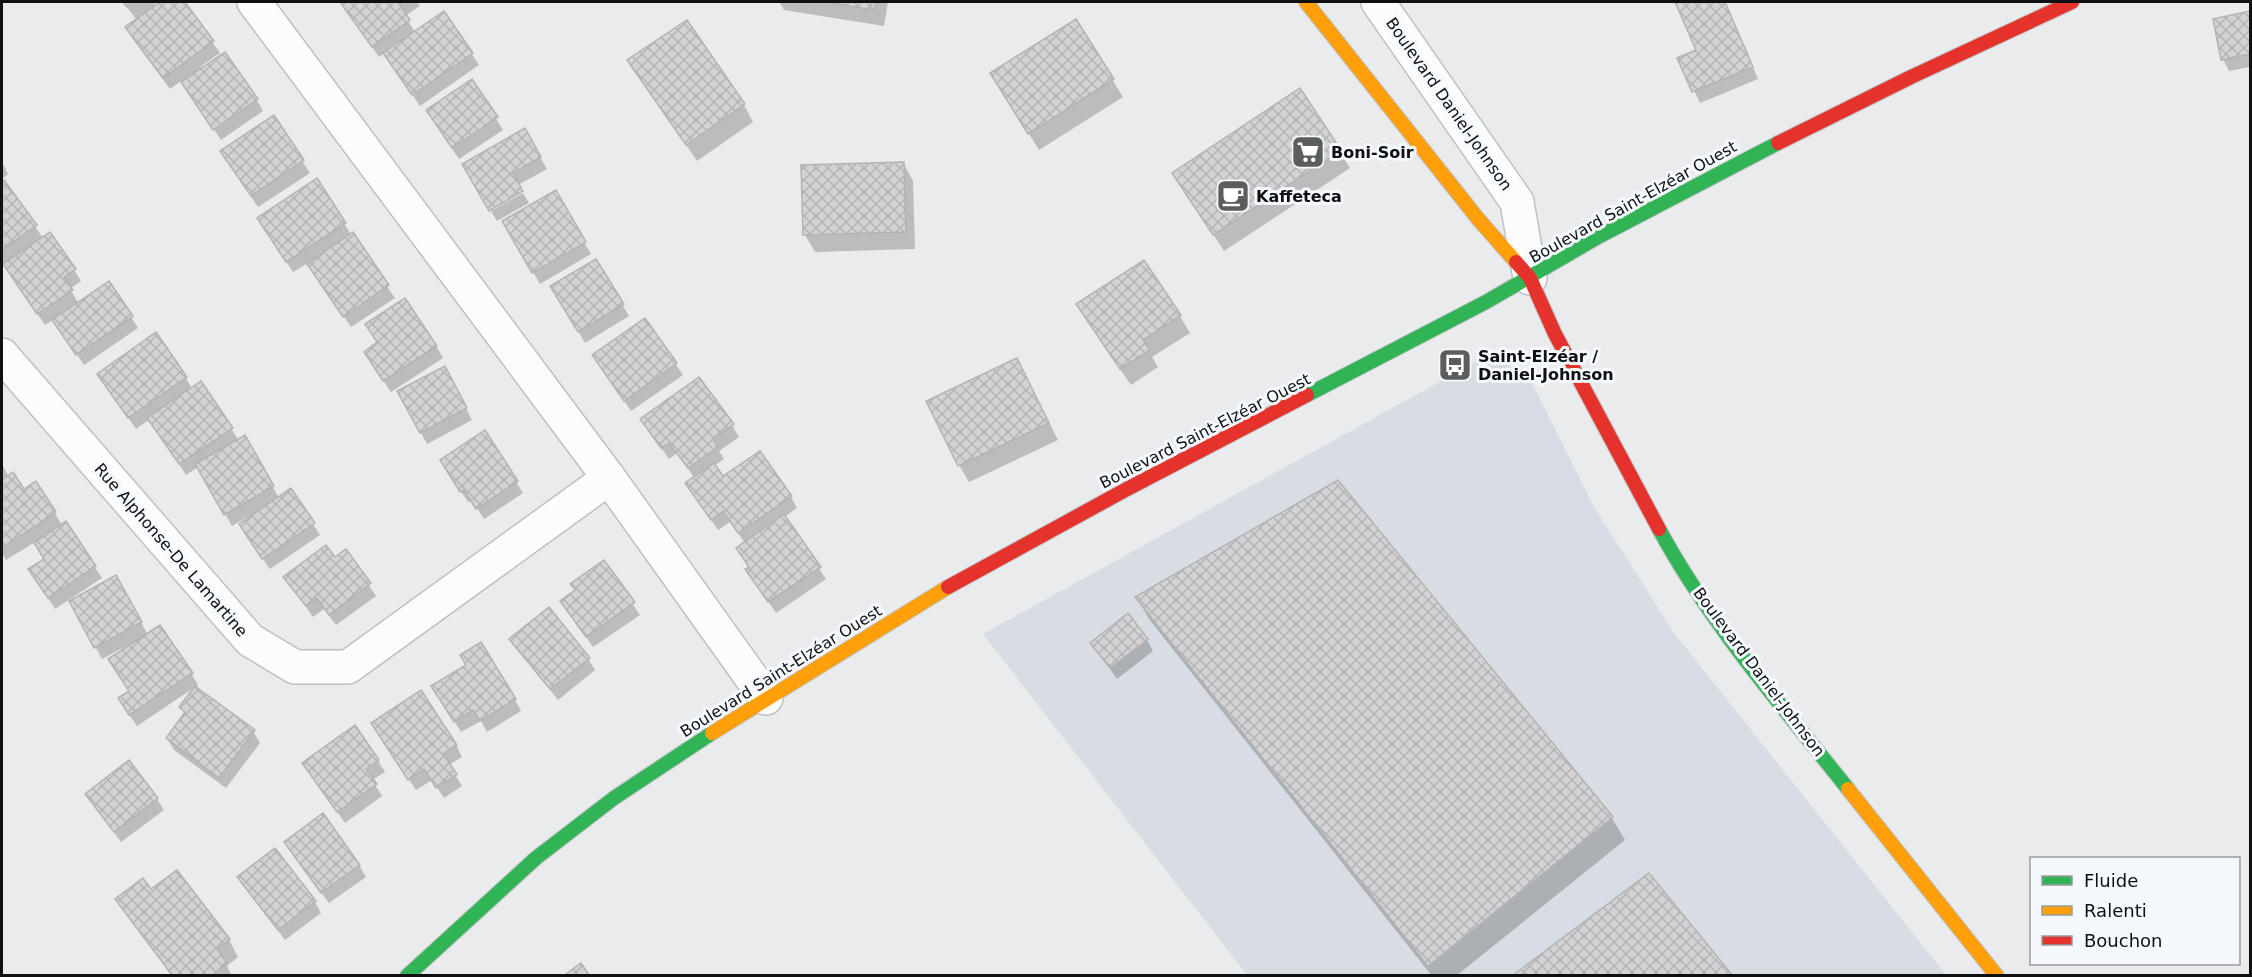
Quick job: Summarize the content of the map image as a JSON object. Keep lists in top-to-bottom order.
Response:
{
  "streets": {
    "street": ["Boulevard Daniel-Johnson", "Boulevard Saint-Elzéar Ouest", "Rue Alphonse-De Lamartine"]
  },
  "crossings": [
    ["Boulevard Daniel-Johnson", "Boulevard Saint-Elzéar Ouest"]
  ],
  "places": {
    "supermarket": ["Boni-Soir"],
    "cafe": ["Kaffeteca"],
    "bus stop": ["Saint-Elzéar / Daniel-Johnson"]
  },
  "legend": ["Fluide", "Ralenti", "Bouchon"]
}
